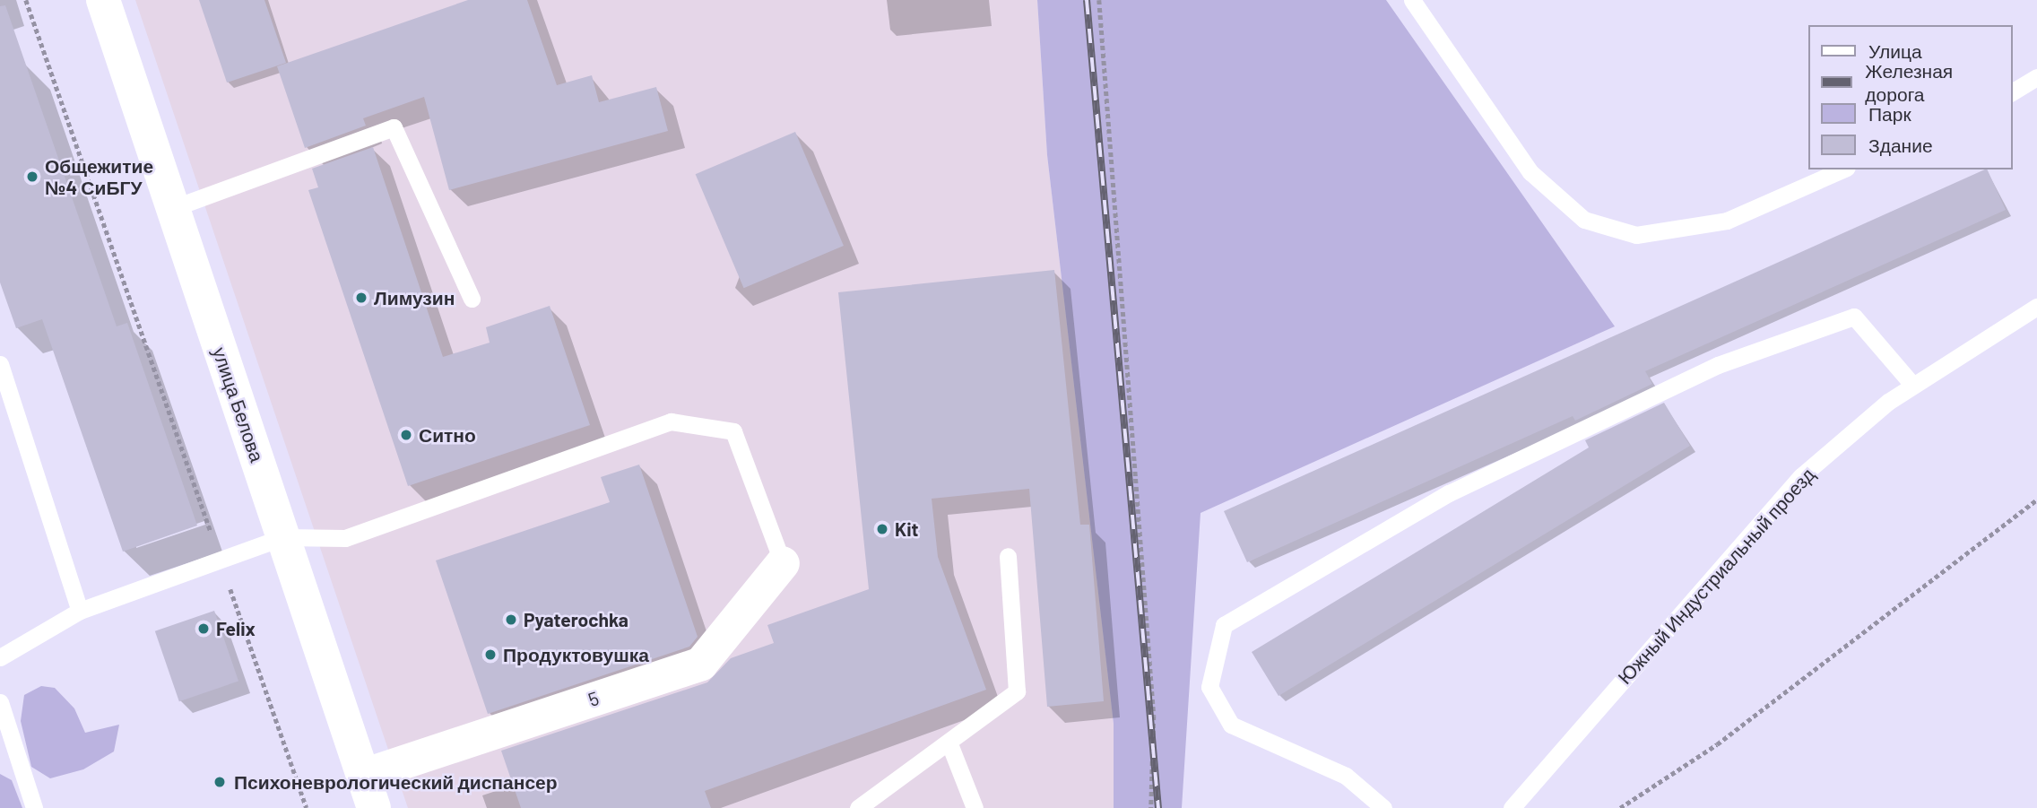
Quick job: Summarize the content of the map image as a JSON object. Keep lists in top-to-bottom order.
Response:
{
  "streets": {
    "main road": ["улица Белова", "5"],
    "lane": ["Южный Индустриальный проезд"]
  },
  "crossings": [
    ["улица Белова", "5"]
  ],
  "places": [
    "Общежитие №4 СиБГУ",
    "Лимузин",
    "Ситно",
    "Kit",
    "Pyaterochka",
    "Felix",
    "Продуктовушка",
    "Психоневрологический диспансер"
  ],
  "legend": [
    "Улица",
    "Железная дорога",
    "Парк",
    "Здание"
  ]
}
